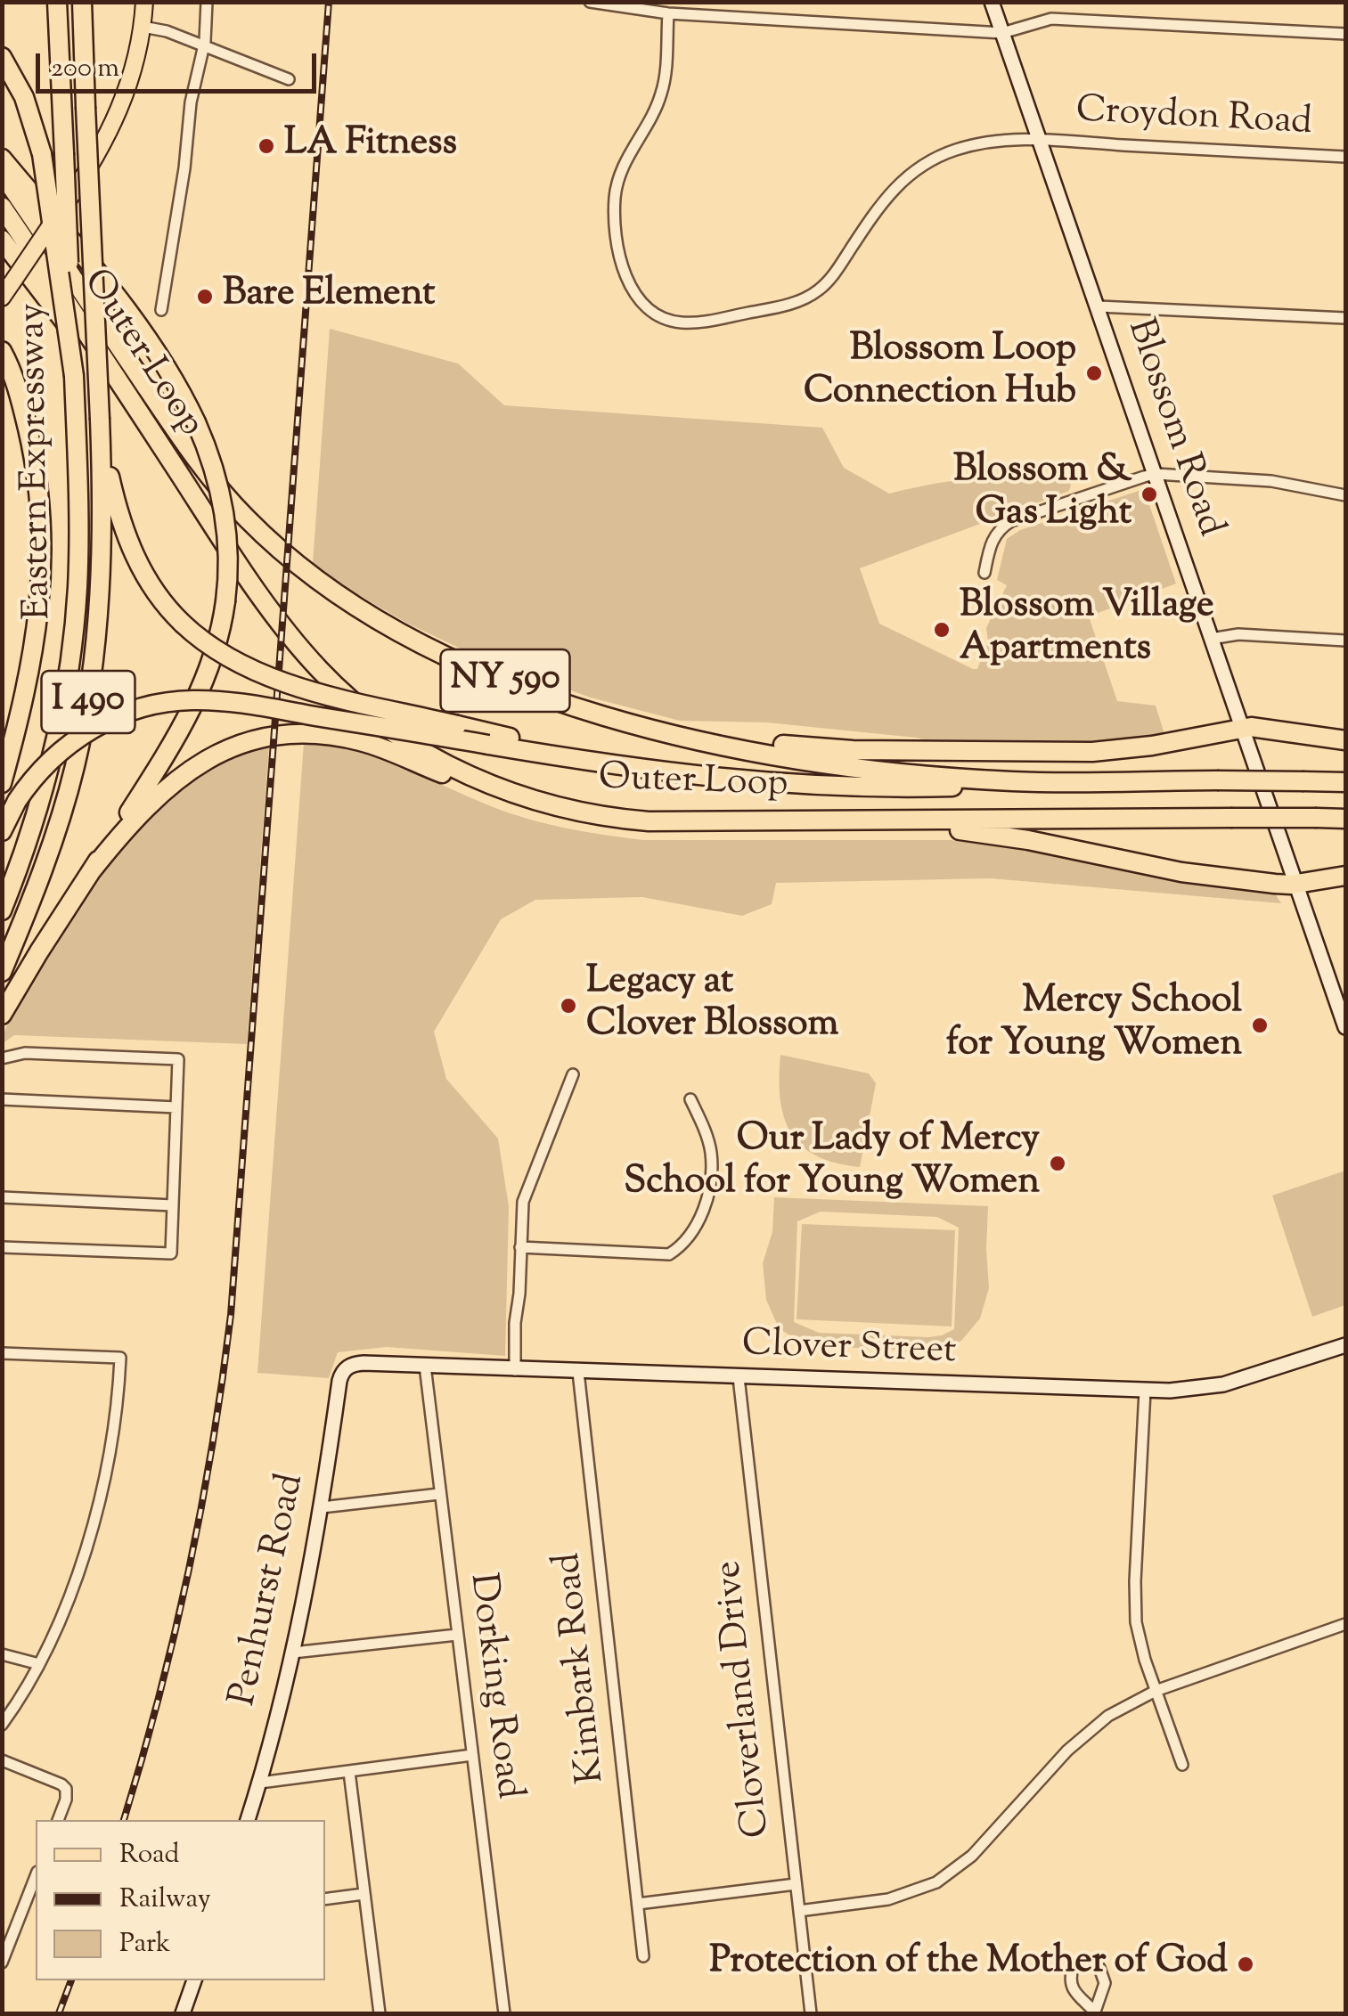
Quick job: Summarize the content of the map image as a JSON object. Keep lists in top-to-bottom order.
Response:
{
  "streets": {
    "highway": [
      "Outer Loop",
      "Eastern Expressway",
      "NY 590",
      "I 490"
    ],
    "street": [
      "Croydon Road",
      "Blossom Road",
      "Clover Street",
      "Penhurst Road",
      "Kimbark Road",
      "Dorking Road",
      "Cloverland Drive"
    ]
  },
  "crossings": [
    ["Croydon Road", "Blossom Road"],
    ["Clover Street", "Penhurst Road"],
    ["Clover Street", "Kimbark Road"],
    ["Clover Street", "Dorking Road"],
    ["Clover Street", "Cloverland Drive"]
  ],
  "places": [
    "LA Fitness",
    "Bare Element",
    "Blossom Loop Connection Hub",
    "Blossom & Gas Light",
    "Blossom Village Apartments",
    "Legacy at Clover Blossom",
    "Mercy School for Young Women",
    "Our Lady of Mercy School for Young Women",
    "Protection of the Mother of God"
  ],
  "legend": ["Road", "Railway", "Park"],
  "scale_bar": "200 m"
}
